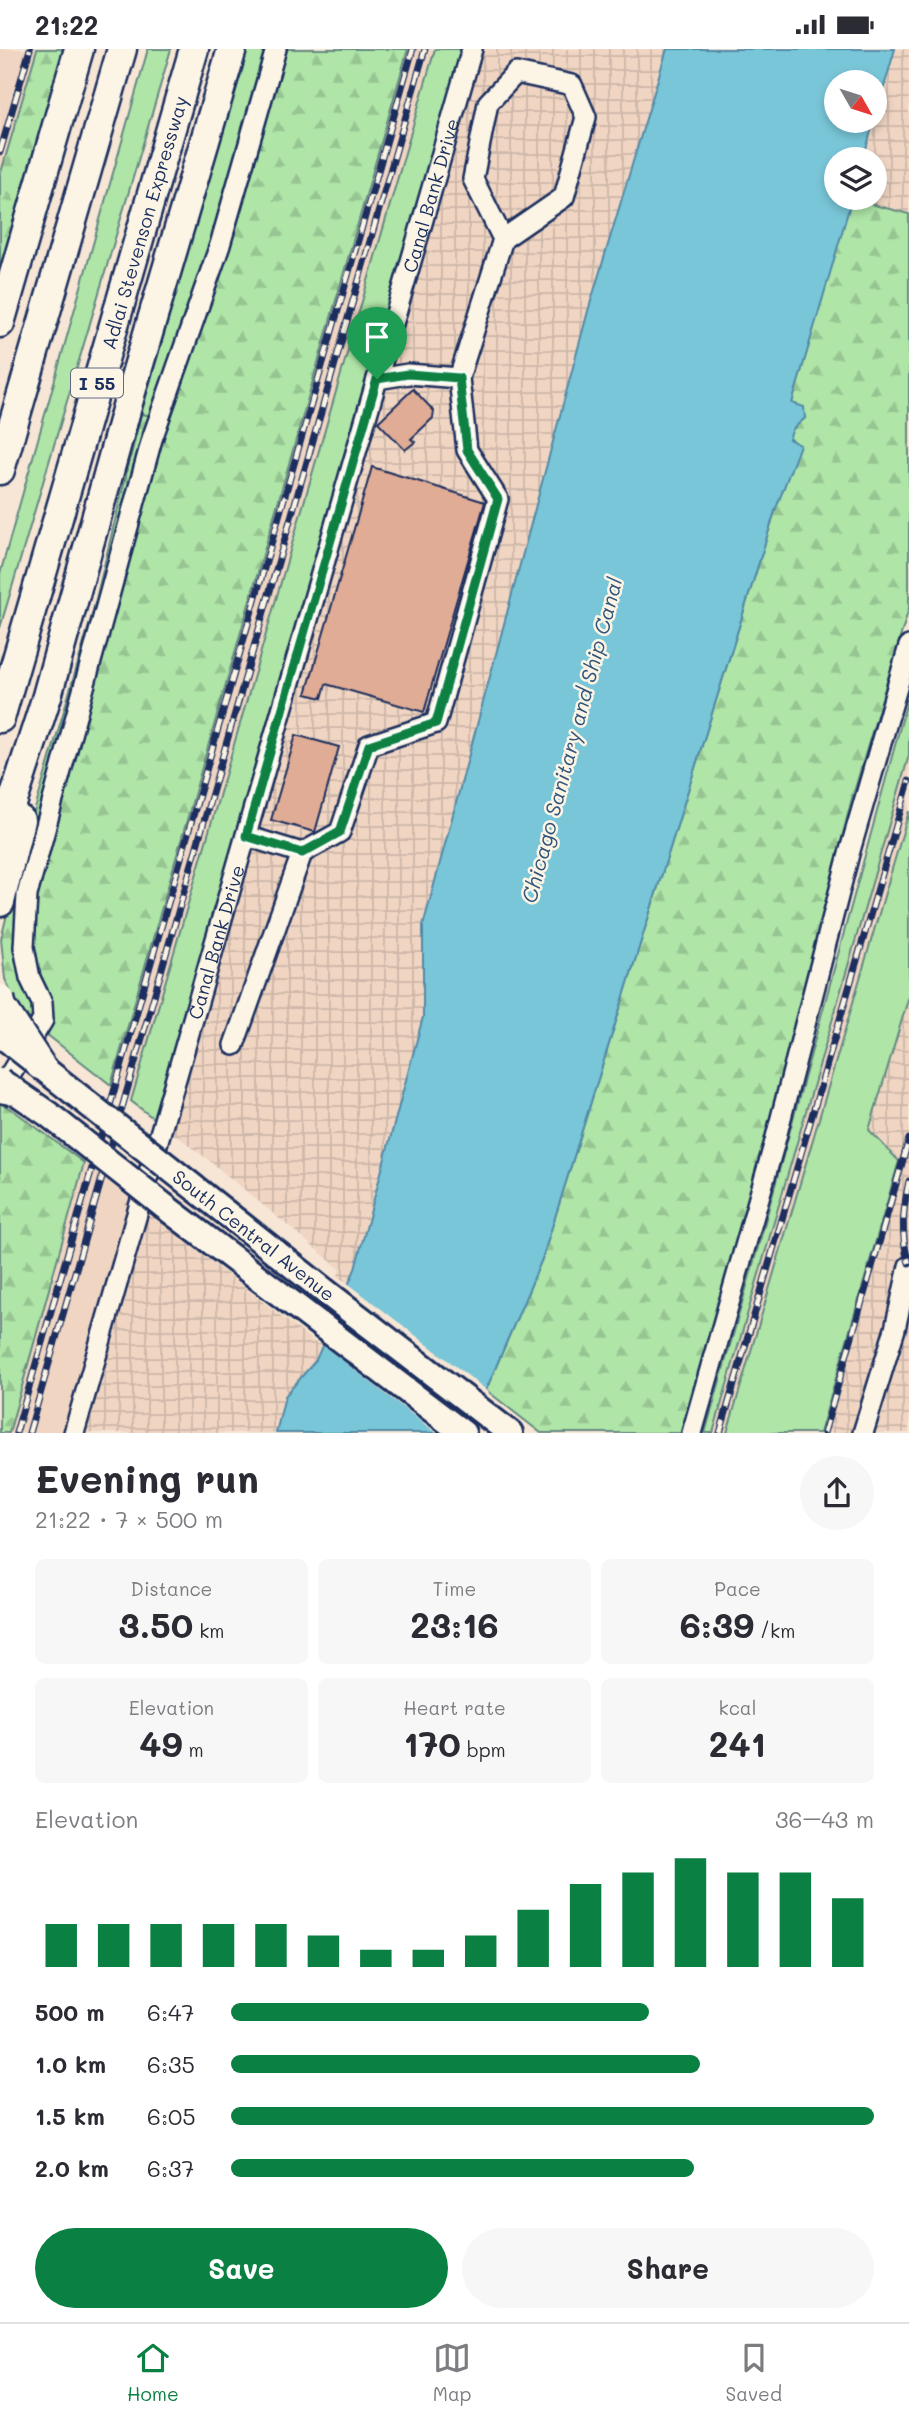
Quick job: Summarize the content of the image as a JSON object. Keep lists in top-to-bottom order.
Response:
{
  "streets": {
    "highway": ["Adlai Stevenson Expressway", "I 55"],
    "main road": ["South Central Avenue"],
    "lane": ["Canal Bank Drive"]
  },
  "water": ["Chicago Sanitary and Ship Canal"],
  "north": "bottom right",
  "page": {
    "status": "21:22",
    "heading": ["Evening run", "21:22 · 7 × 500 m"],
    "stats": [
      ["Distance", "3.50 km"],
      ["Time", "23:16"],
      ["Pace", "6:39 /km"],
      ["Elevation", "49 m"],
      ["Heart rate", "170 bpm"],
      ["kcal", "241"]
    ],
    "chart": ["Elevation", "36–43 m"],
    "list": [
      {
        "name": "500 m",
        "note": "6:47"
      },
      {
        "name": "1.0 km",
        "note": "6:35"
      },
      {
        "name": "1.5 km",
        "note": "6:05"
      },
      {
        "name": "2.0 km",
        "note": "6:37"
      }
    ],
    "buttons": ["Save", "Share"],
    "tabs": ["Home", "Map", "Saved"]
  }
}
